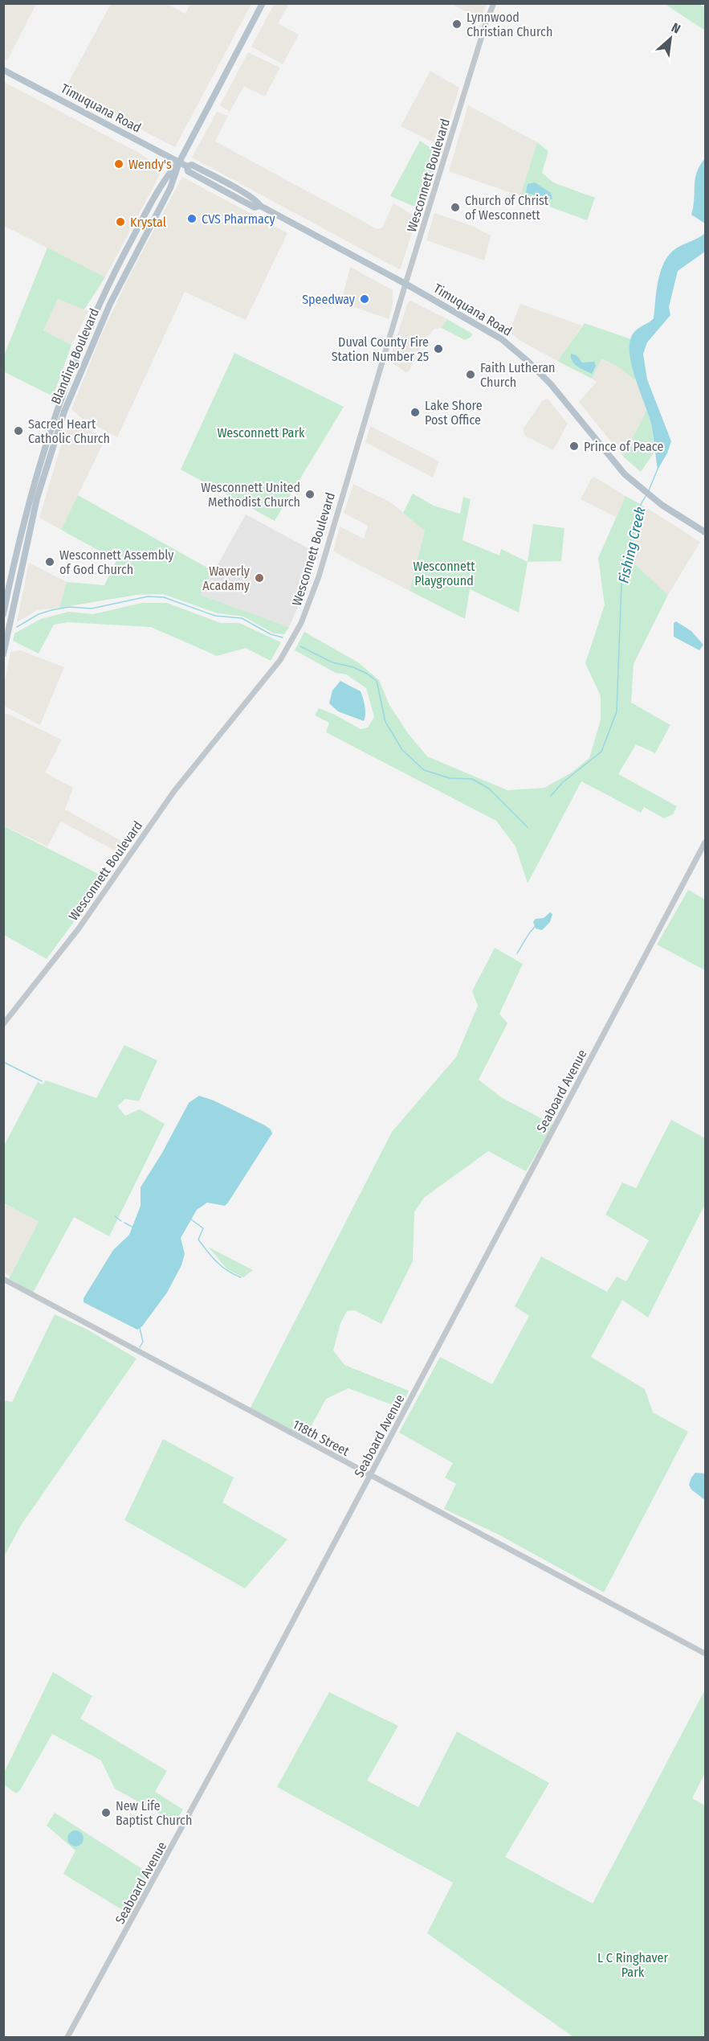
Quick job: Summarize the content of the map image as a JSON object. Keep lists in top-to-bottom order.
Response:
{
  "streets": {
    "main road": ["Timuquana Road", "Blanding Boulevard"],
    "street": ["Wesconnett Boulevard", "Seaboard Avenue", "118th Street"]
  },
  "crossings": [
    ["Timuquana Road", "Wesconnett Boulevard"],
    ["Timuquana Road", "Blanding Boulevard"],
    ["Seaboard Avenue", "118th Street"]
  ],
  "water": ["Fishing Creek"],
  "parks": ["Wesconnett Park", "Wesconnett Playground", "L C Ringhaver Park"],
  "places": [
    "Lynnwood Christian Church",
    "Wendy's",
    "Church of Christ of Wesconnett",
    "CVS Pharmacy",
    "Krystal",
    "Speedway",
    "Duval County Fire Station Number 25",
    "Faith Lutheran Church",
    "Lake Shore Post Office",
    "Sacred Heart Catholic Church",
    "Prince of Peace",
    "Wesconnett United Methodist Church",
    "Wesconnett Assembly of God Church",
    "Waverly Acadamy",
    "New Life Baptist Church"
  ],
  "north": "top right"
}
